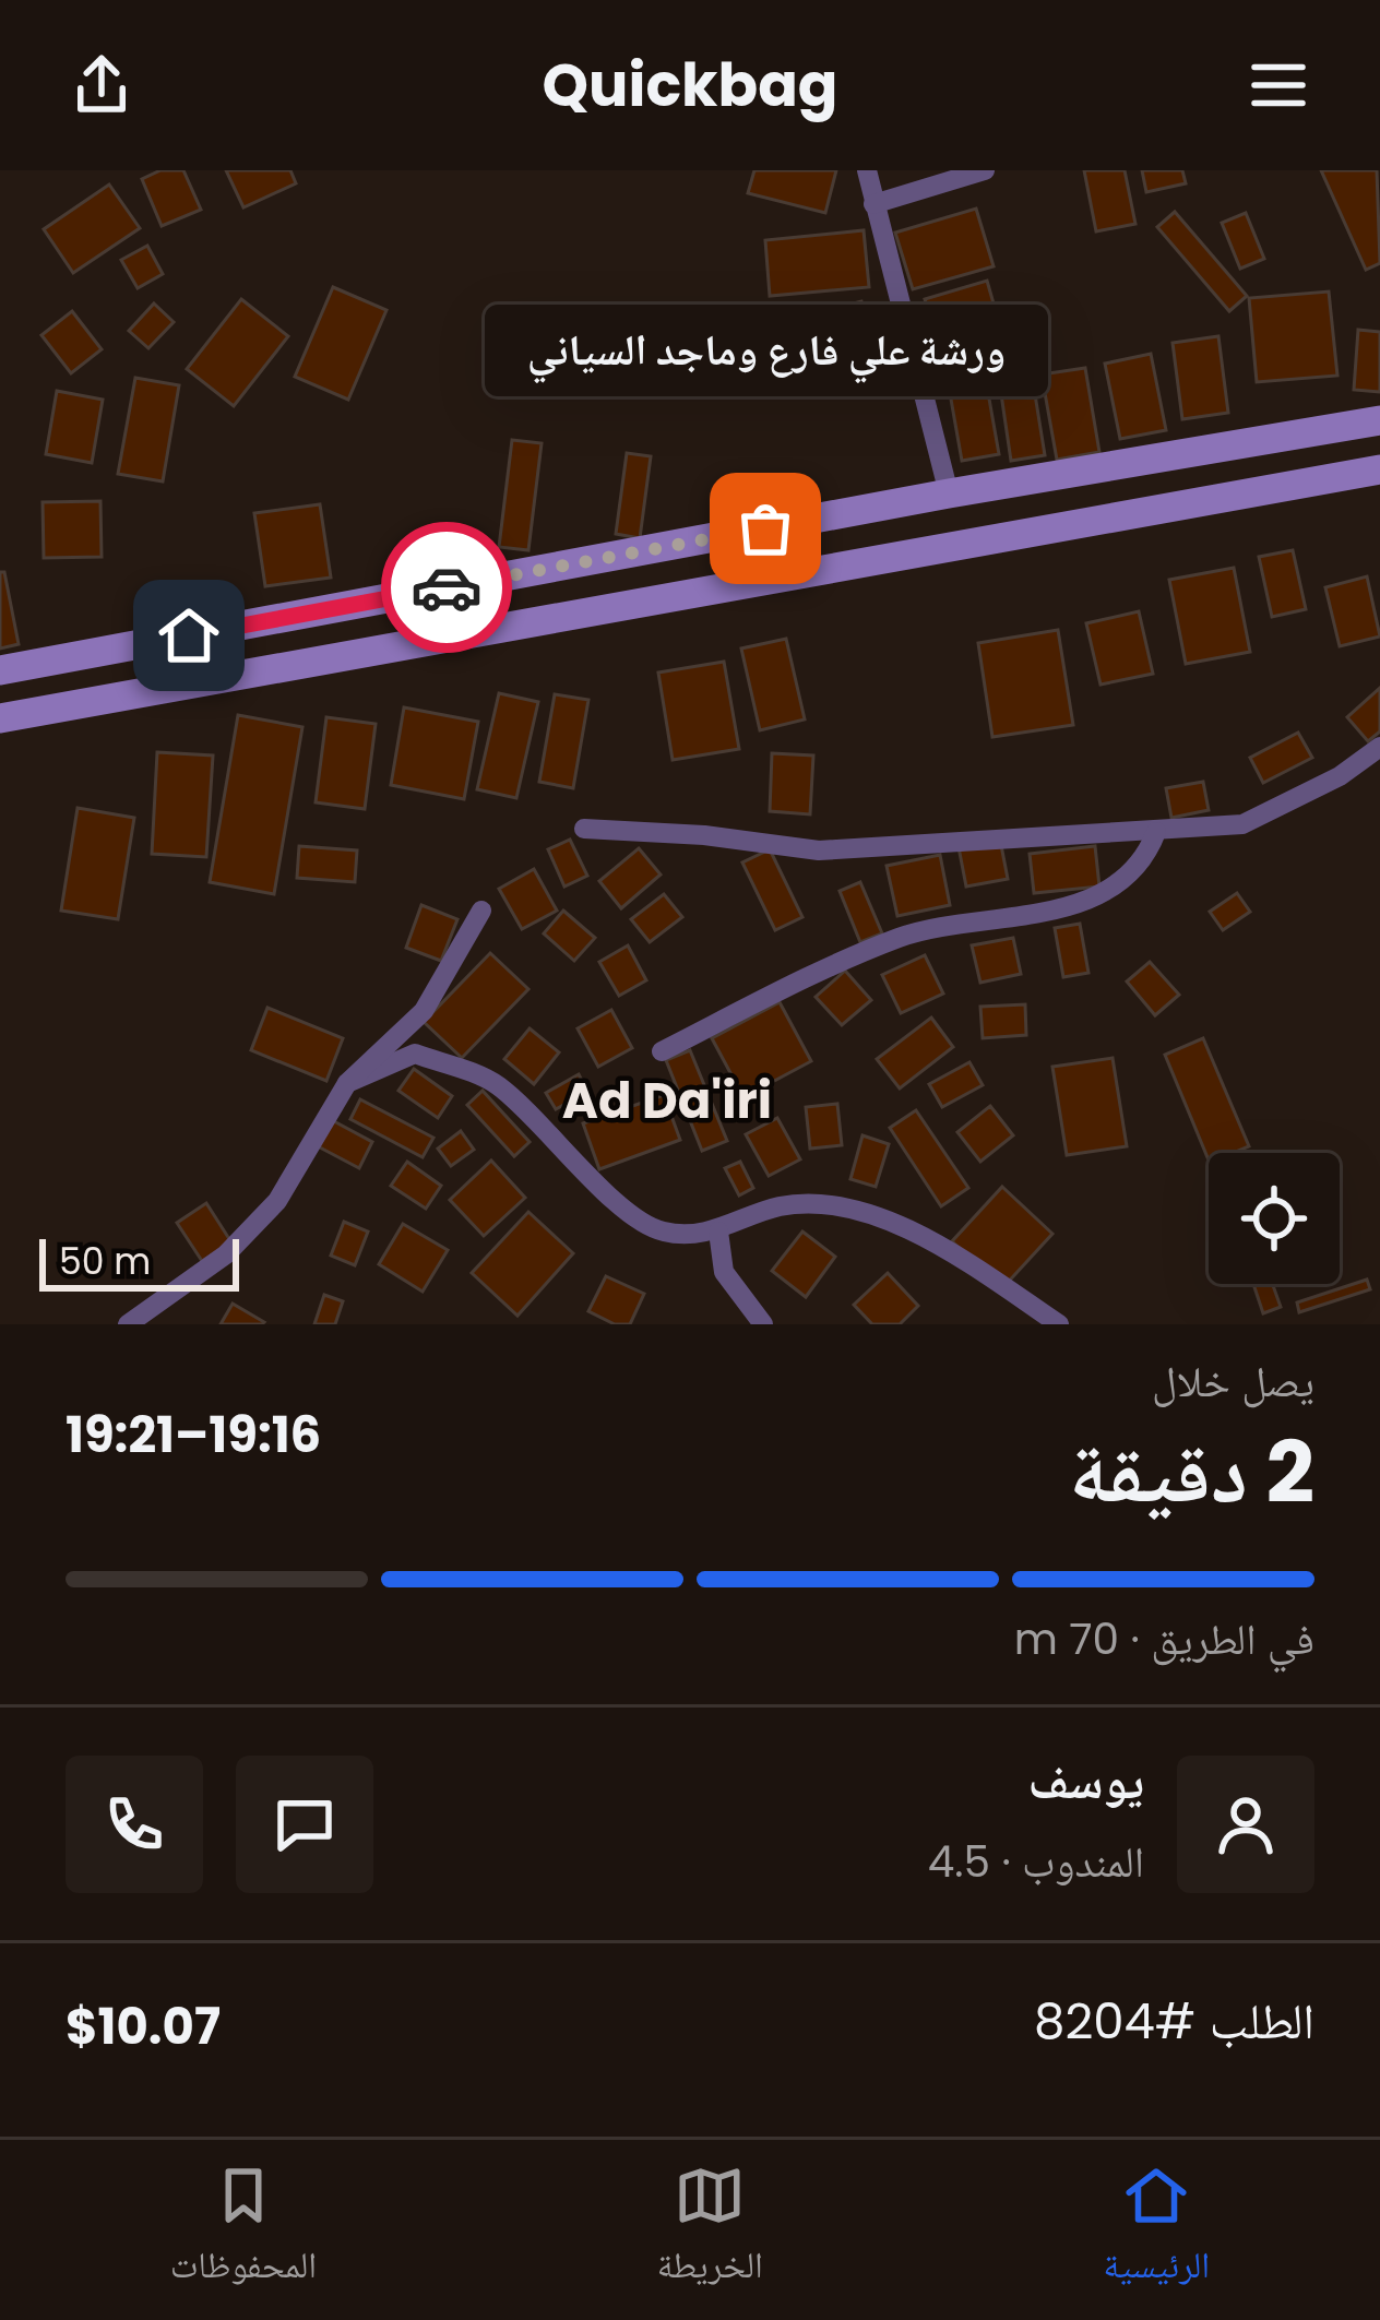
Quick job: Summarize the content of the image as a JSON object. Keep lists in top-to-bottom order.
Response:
{
  "districts": ["Ad Da'iri"],
  "places": ["ورشة علي فارع وماجد السياني"],
  "scale_bar": "50 m",
  "page": {
    "header": "Quickbag",
    "bubble": "ورشة علي فارع وماجد السياني",
    "scale": "50 m",
    "heading": ["2 دقيقة", "يصل خلال", "19:16–19:21"],
    "panel": [
      "يوسف",
      "المندوب · 4.5",
      "الطلب #8204",
      "$10.07"
    ],
    "bar": "في الطريق · 70 m",
    "tabs": ["الرئيسية", "الخريطة", "المحفوظات"]
  }
}
